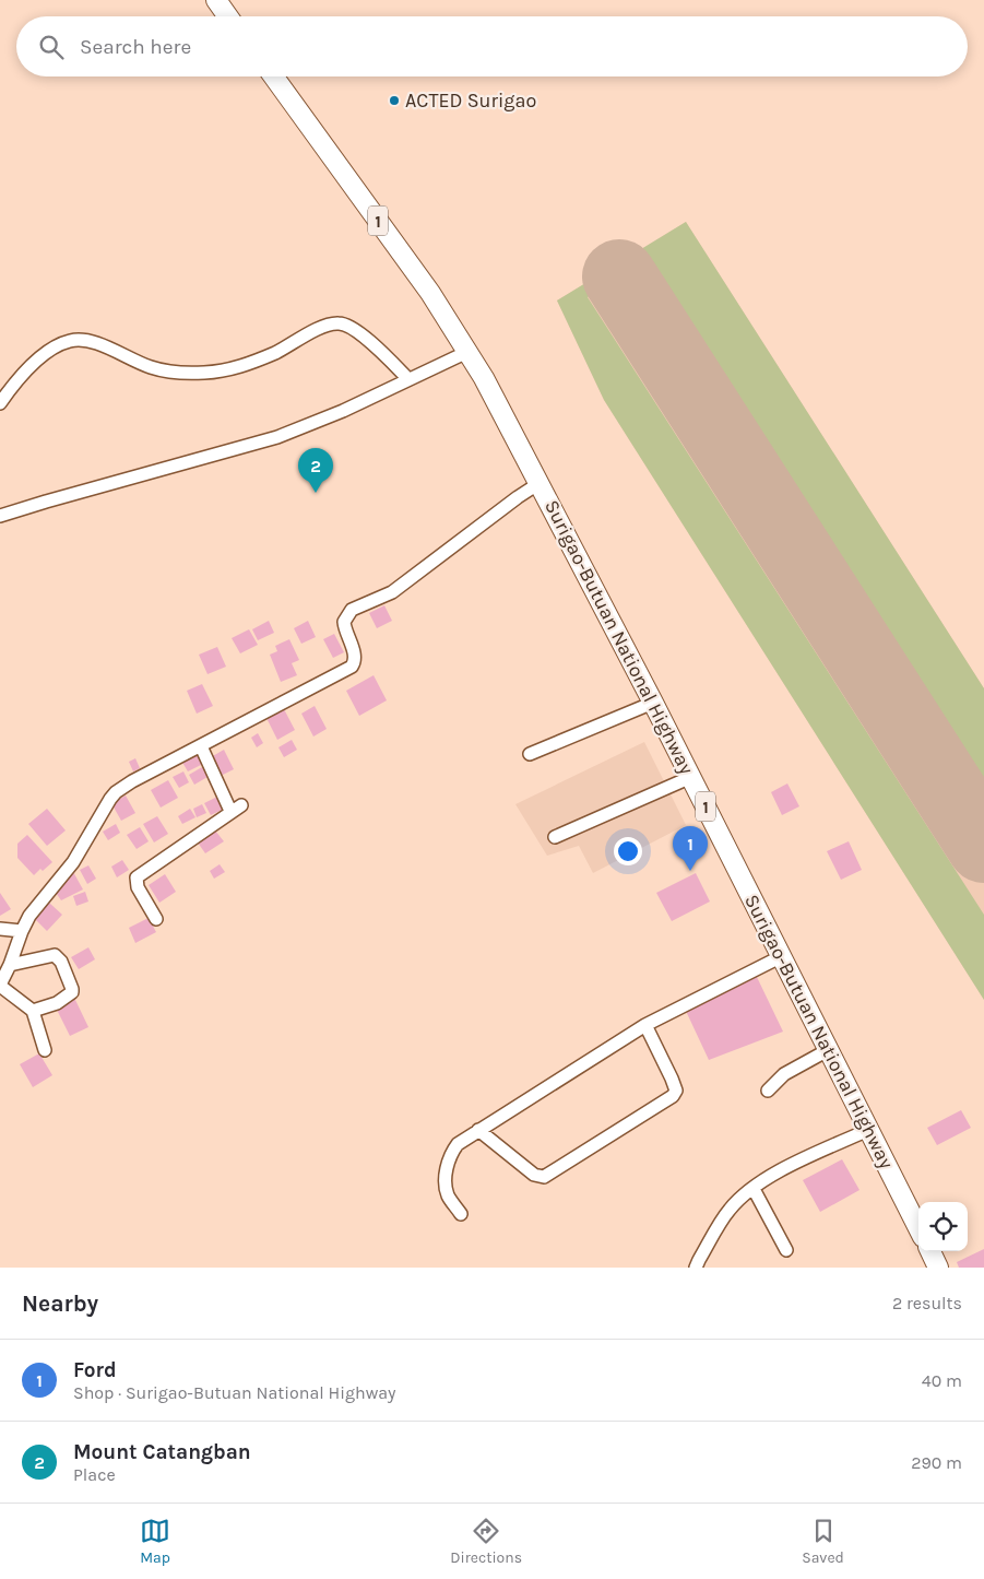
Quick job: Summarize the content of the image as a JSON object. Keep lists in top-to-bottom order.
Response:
{
  "streets": {
    "highway": ["1", "Surigao-Butuan National Highway"]
  },
  "places": ["ACTED Surigao"],
  "page": {
    "search": "Search here",
    "pins": ["2", "1"],
    "heading": ["Nearby", "2 results"],
    "list": [
      {
        "mark": "1",
        "name": "Ford",
        "note": "Shop · Surigao-Butuan National Highway",
        "value": "40 m"
      },
      {
        "mark": "2",
        "name": "Mount Catangban",
        "note": "Place",
        "value": "290 m"
      }
    ],
    "nav": ["Map", "Directions", "Saved"]
  }
}
